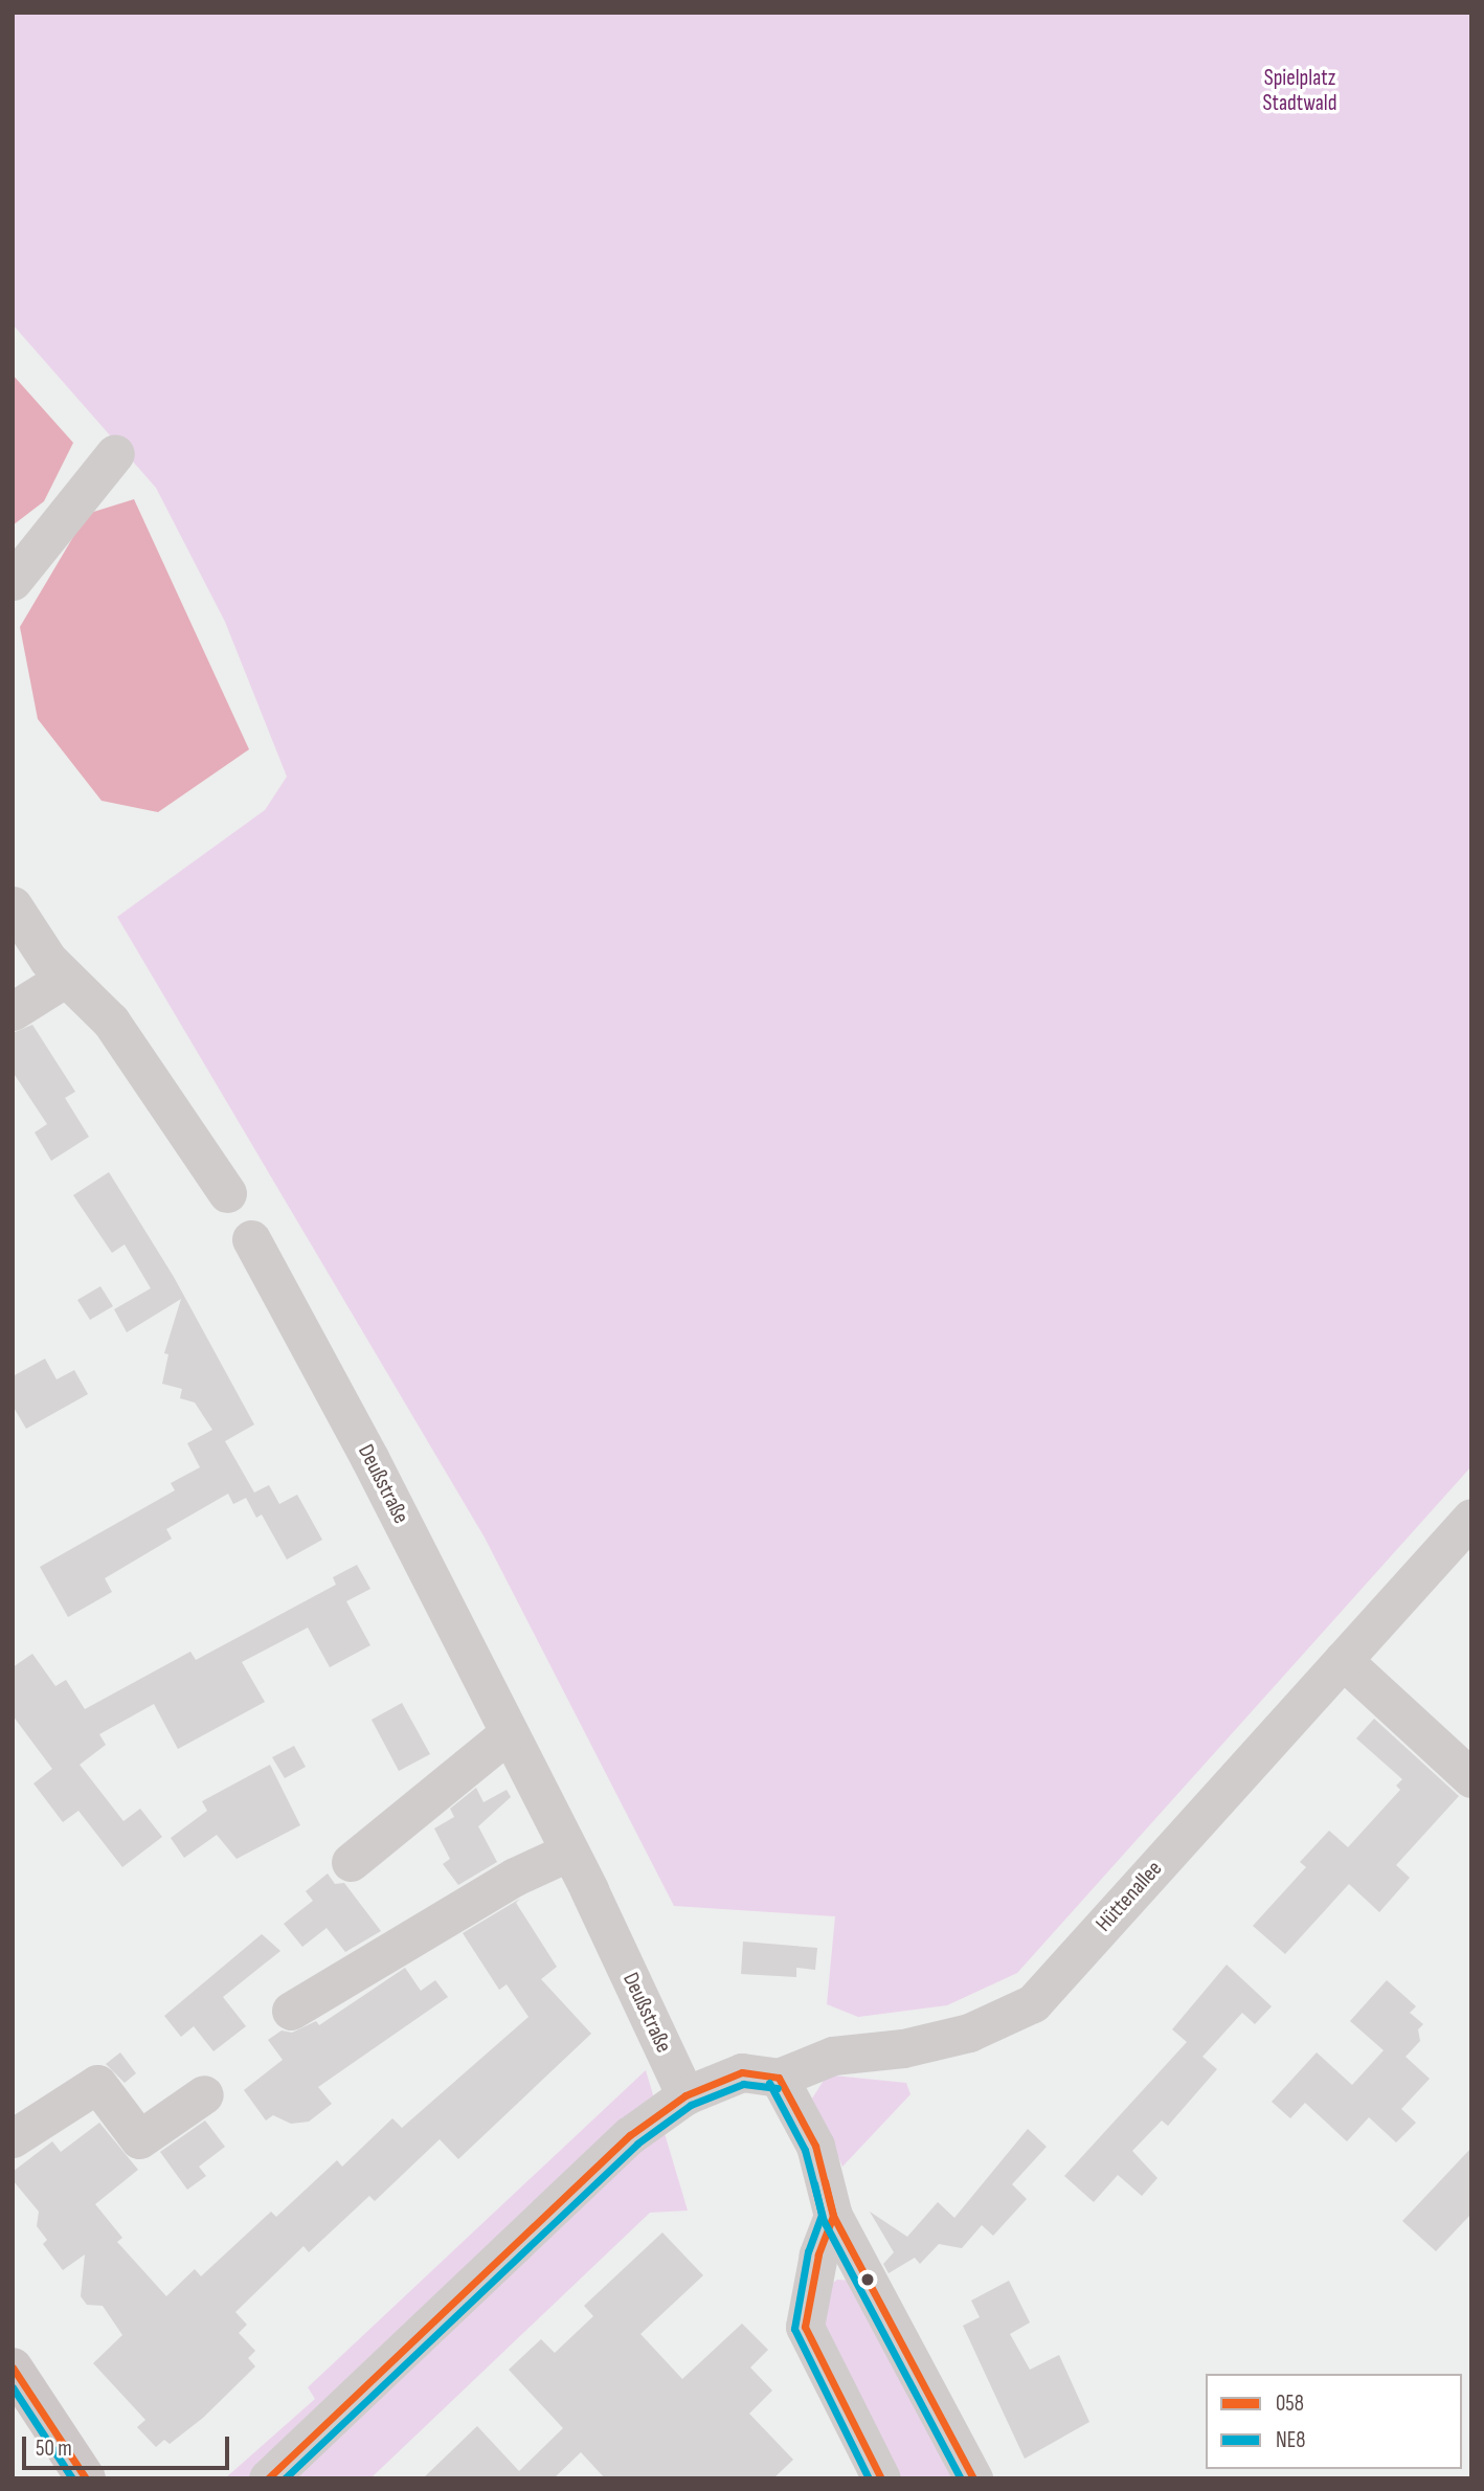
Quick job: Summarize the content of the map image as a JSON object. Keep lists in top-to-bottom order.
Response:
{
  "streets": {
    "street": ["Deußstraße", "Hüttenallee"]
  },
  "parks": ["Spielplatz Stadtwald"],
  "lines": ["transit line 058", "transit line NE8"],
  "legend": ["058", "NE8"],
  "scale_bar": "50 m"
}
